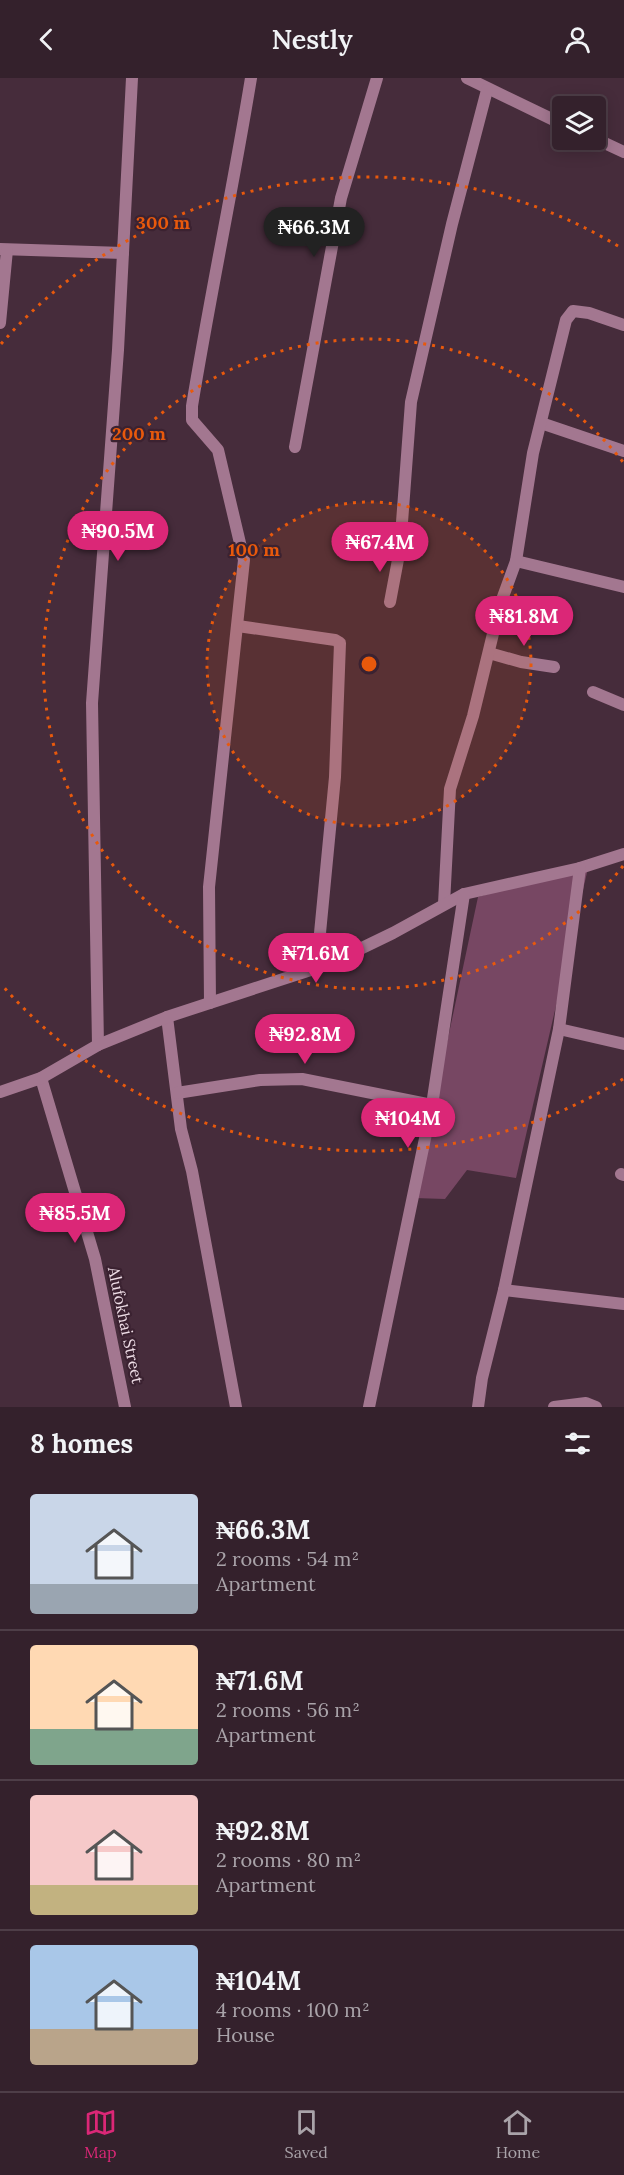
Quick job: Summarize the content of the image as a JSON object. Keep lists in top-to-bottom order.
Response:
{
  "streets": {
    "street": ["Alufokhai Street"]
  },
  "page": {
    "header": "Nestly",
    "price": [
      "₦66.3M",
      "₦90.5M",
      "₦67.4M",
      "₦81.8M",
      "₦71.6M",
      "₦92.8M",
      "₦104M",
      "₦85.5M"
    ],
    "heading": "8 homes",
    "list": [
      {
        "name": "₦66.3M",
        "note": "2 rooms · 54 m² · Apartment"
      },
      {
        "name": "₦71.6M",
        "note": "2 rooms · 56 m² · Apartment"
      },
      {
        "name": "₦92.8M",
        "note": "2 rooms · 80 m² · Apartment"
      },
      {
        "name": "₦104M",
        "note": "4 rooms · 100 m² · House"
      }
    ],
    "tabs": ["Map", "Saved", "Home"]
  },
  "rings": ["300 m", "200 m", "100 m"]
}
